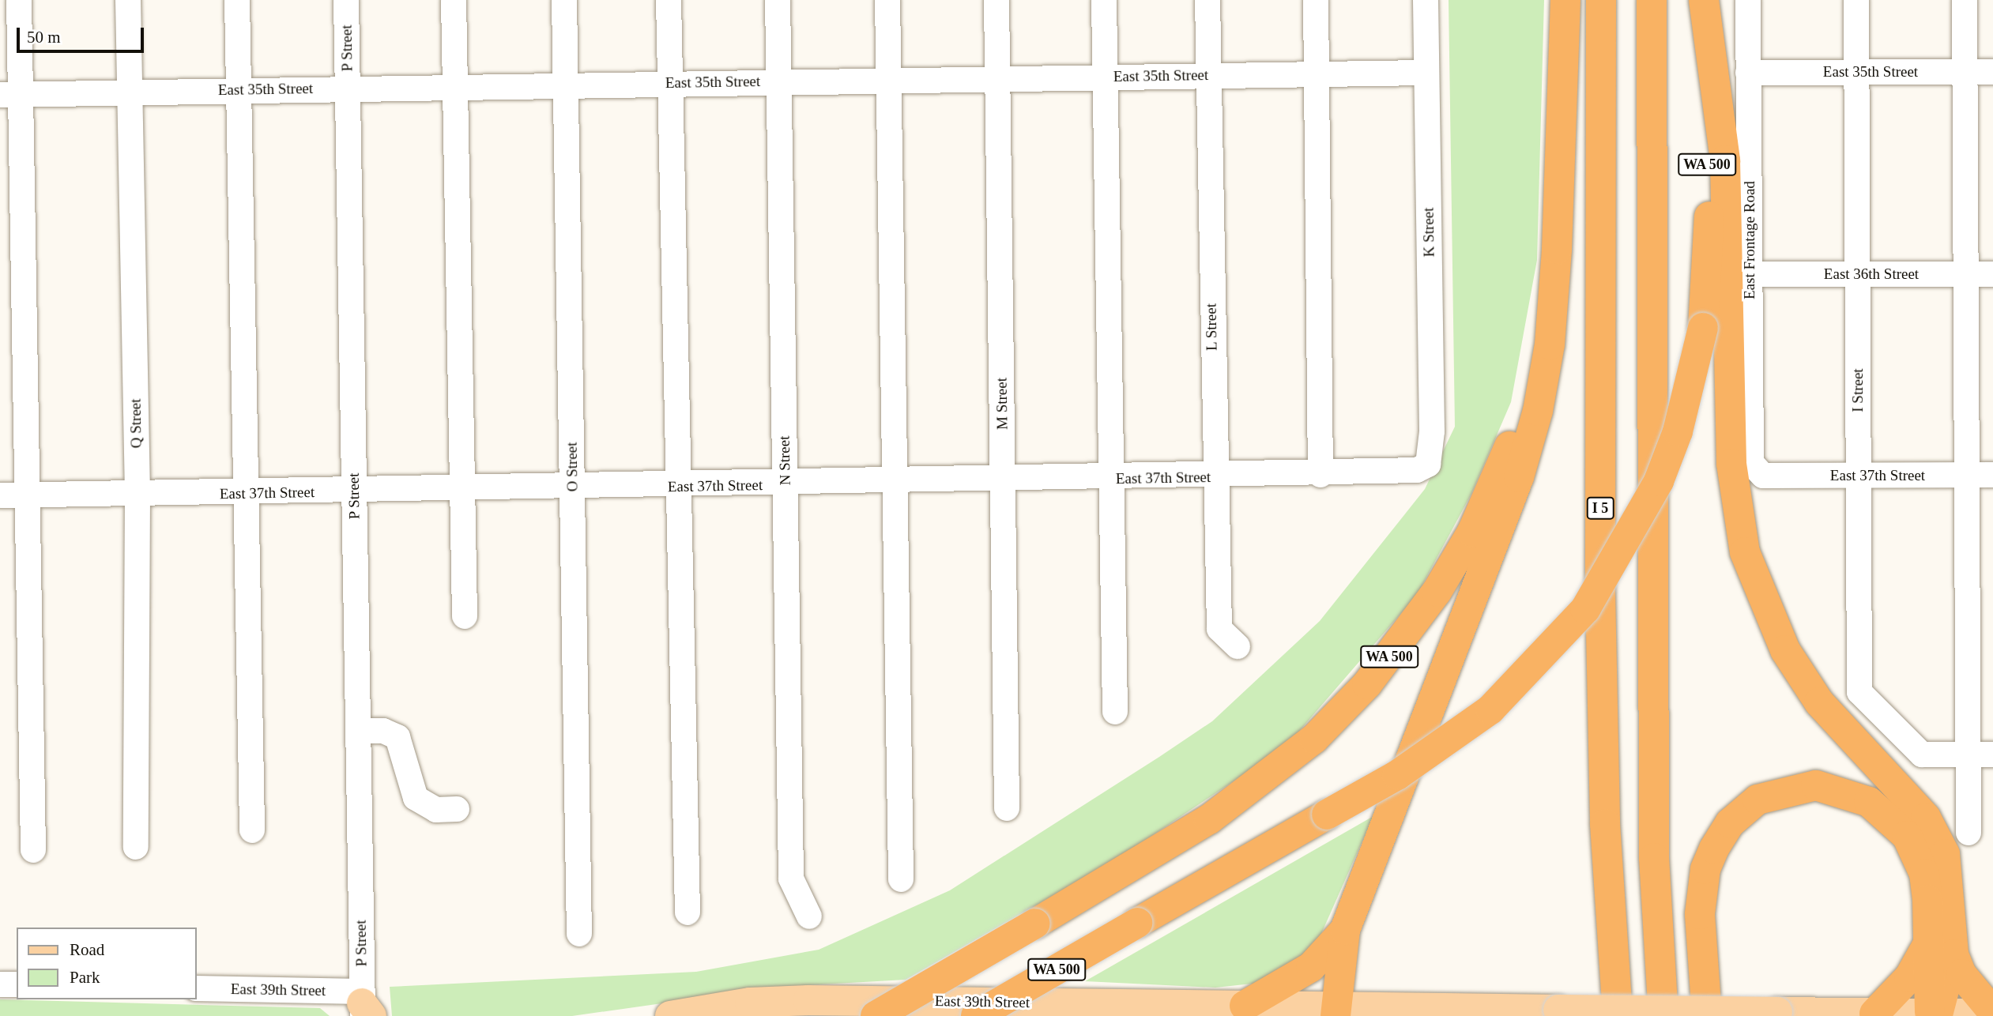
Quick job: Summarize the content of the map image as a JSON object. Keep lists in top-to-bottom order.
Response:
{
  "streets": {
    "highway": ["WA 500", "I 5"],
    "main road": ["East 39th Street"],
    "street": [
      "P Street",
      "East 35th Street",
      "K Street",
      "East Frontage Road",
      "East 36th Street",
      "L Street",
      "I Street",
      "M Street",
      "Q Street",
      "N Street",
      "O Street",
      "East 37th Street"
    ]
  },
  "crossings": [
    ["P Street", "East 35th Street"],
    ["P Street", "East 37th Street"],
    ["P Street", "East 39th Street"],
    ["East 35th Street", "K Street"],
    ["East 35th Street", "East Frontage Road"],
    ["East 35th Street", "L Street"],
    ["East 35th Street", "I Street"],
    ["East 35th Street", "M Street"],
    ["East 35th Street", "Q Street"],
    ["East 35th Street", "N Street"],
    ["East 35th Street", "O Street"],
    ["K Street", "East 37th Street"],
    ["East Frontage Road", "East 36th Street"],
    ["East Frontage Road", "East 37th Street"],
    ["East 36th Street", "I Street"],
    ["L Street", "East 37th Street"],
    ["I Street", "East 37th Street"],
    ["M Street", "East 37th Street"],
    ["Q Street", "East 37th Street"],
    ["N Street", "East 37th Street"],
    ["O Street", "East 37th Street"]
  ],
  "legend": ["Road", "Park"],
  "scale_bar": "50 m"
}
